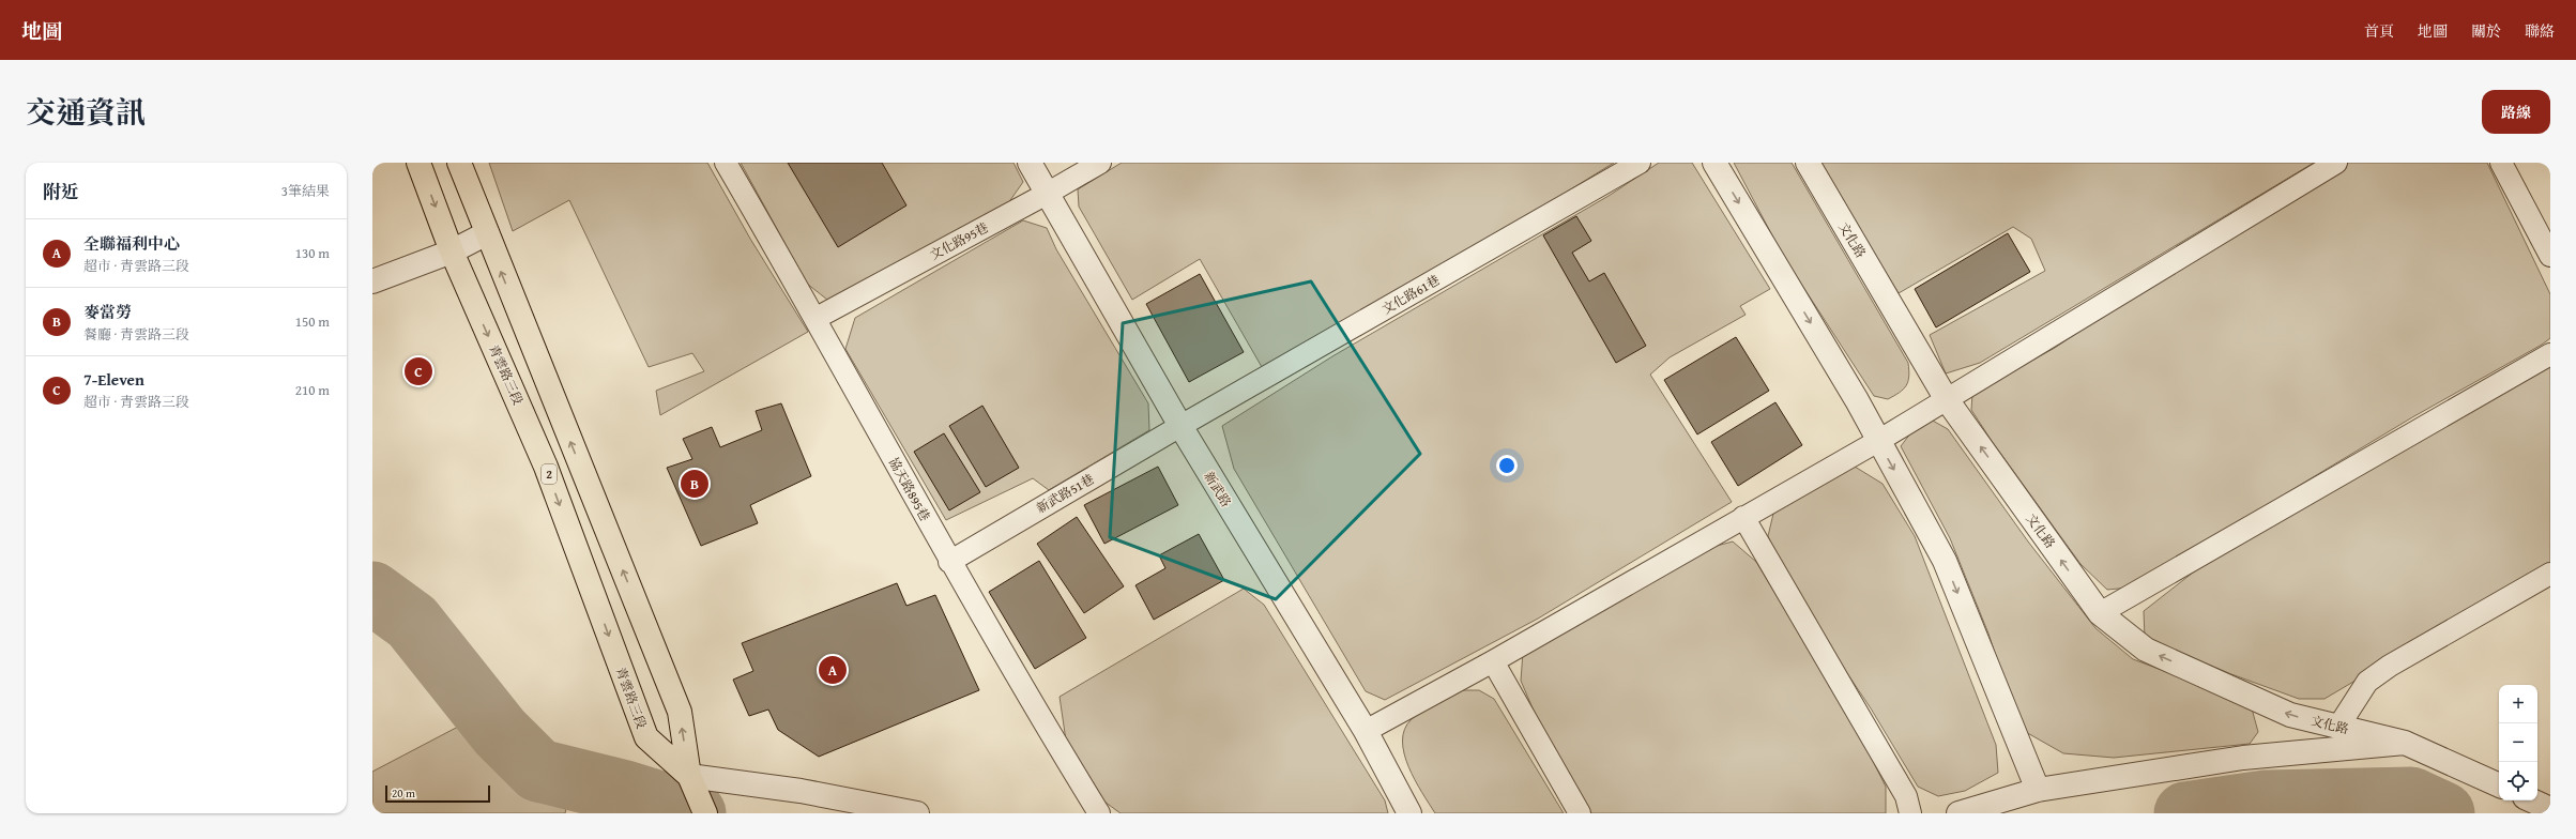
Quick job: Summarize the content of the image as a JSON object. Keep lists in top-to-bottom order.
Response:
{
  "streets": {
    "main road": ["青雲路三段", "2"],
    "street": ["文化路", "新武路"],
    "lane": [
      "文化路95巷",
      "文化路61巷",
      "協天路895巷",
      "新武路51巷"
    ]
  },
  "crossings": [
    ["文化路95巷", "協天路895巷"],
    ["文化路95巷", "新武路"],
    ["文化路61巷", "新武路"],
    ["文化路61巷", "新武路51巷"],
    ["青雲路三段", "2"],
    ["協天路895巷", "新武路51巷"],
    ["新武路", "新武路51巷"]
  ],
  "scale_bar": "20 m",
  "page": {
    "header": "地圖",
    "nav": [
      "首頁",
      "地圖",
      "關於",
      "聯絡"
    ],
    "title": "交通資訊",
    "buttons": "路線",
    "heading": ["附近", "3筆結果"],
    "list": [
      {
        "mark": "A",
        "name": "全聯福利中心",
        "note": "超市 · 青雲路三段",
        "value": "130 m"
      },
      {
        "mark": "B",
        "name": "麥當勞",
        "note": "餐廳 · 青雲路三段",
        "value": "150 m"
      },
      {
        "mark": "C",
        "name": "7-Eleven",
        "note": "超市 · 青雲路三段",
        "value": "210 m"
      }
    ],
    "pins": ["C", "B", "A"],
    "map_buttons": ["+", "−"],
    "scale": "20 m"
  }
}
